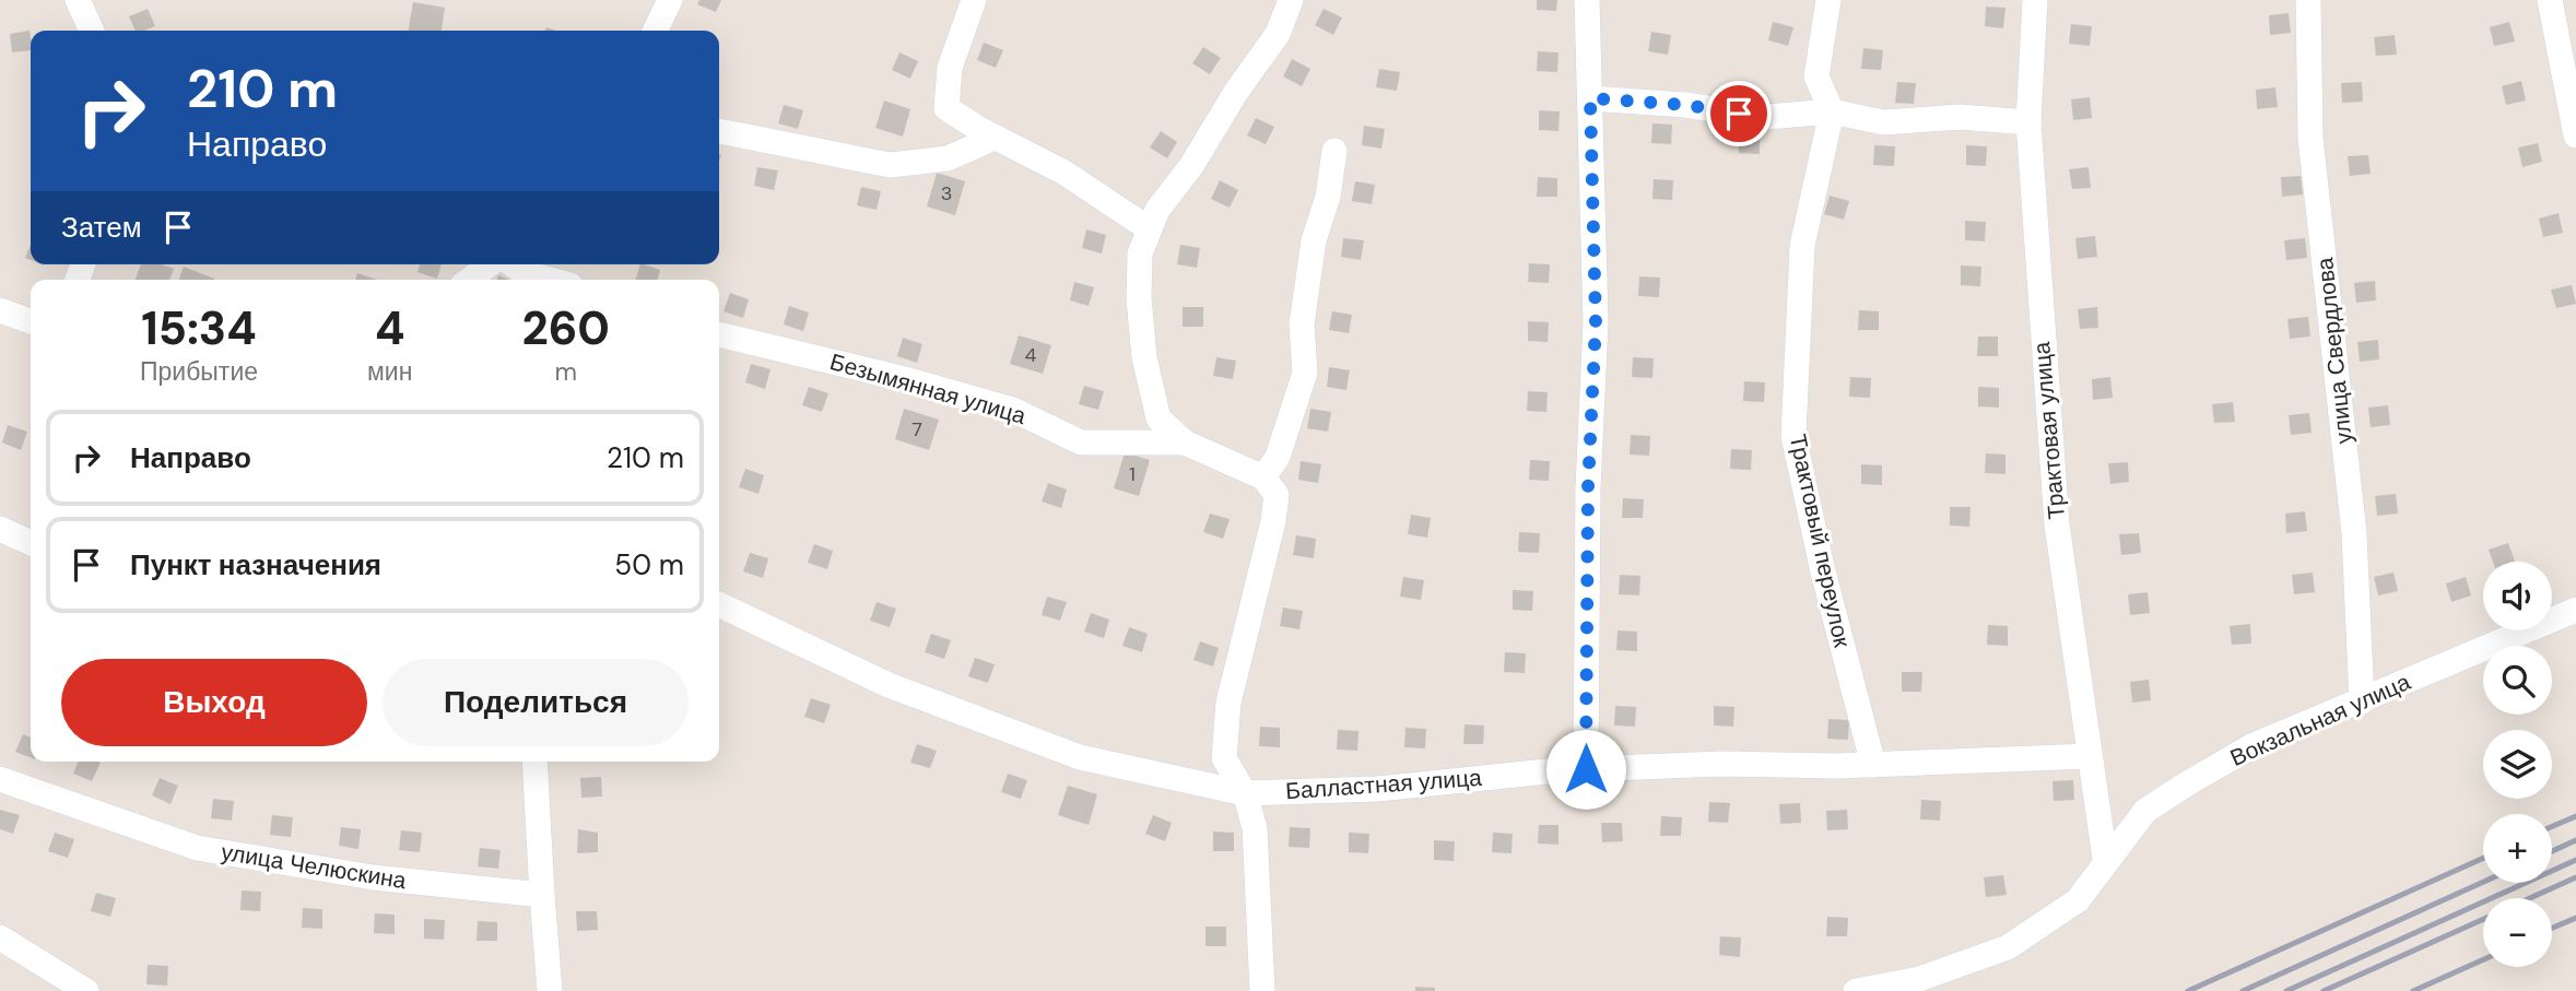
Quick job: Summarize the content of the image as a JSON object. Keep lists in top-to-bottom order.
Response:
{
  "streets": {
    "street": [
      "улица Свердлова",
      "Безымянная улица",
      "Трактовая улица",
      "Трактовый переулок",
      "Вокзальная улица",
      "Балластная улица",
      "улица Челюскина"
    ]
  },
  "crossings": [
    ["улица Свердлова", "Вокзальная улица"],
    ["Трактовая улица", "Вокзальная улица"],
    ["Трактовая улица", "Балластная улица"],
    ["Трактовый переулок", "Балластная улица"]
  ],
  "house_numbers": [
    "3",
    "4",
    "7",
    "1"
  ],
  "page": {
    "turn": ["210 m", "Направо"],
    "then": "Затем",
    "eta": [
      "15:34",
      "Прибытие",
      "4",
      "мин",
      "260",
      "m"
    ],
    "list": [
      {
        "name": "Направо",
        "value": "210 m"
      },
      {
        "name": "Пункт назначения",
        "value": "50 m"
      }
    ],
    "map_buttons": ["+", "−"],
    "buttons": ["Выход", "Поделиться"]
  }
}
